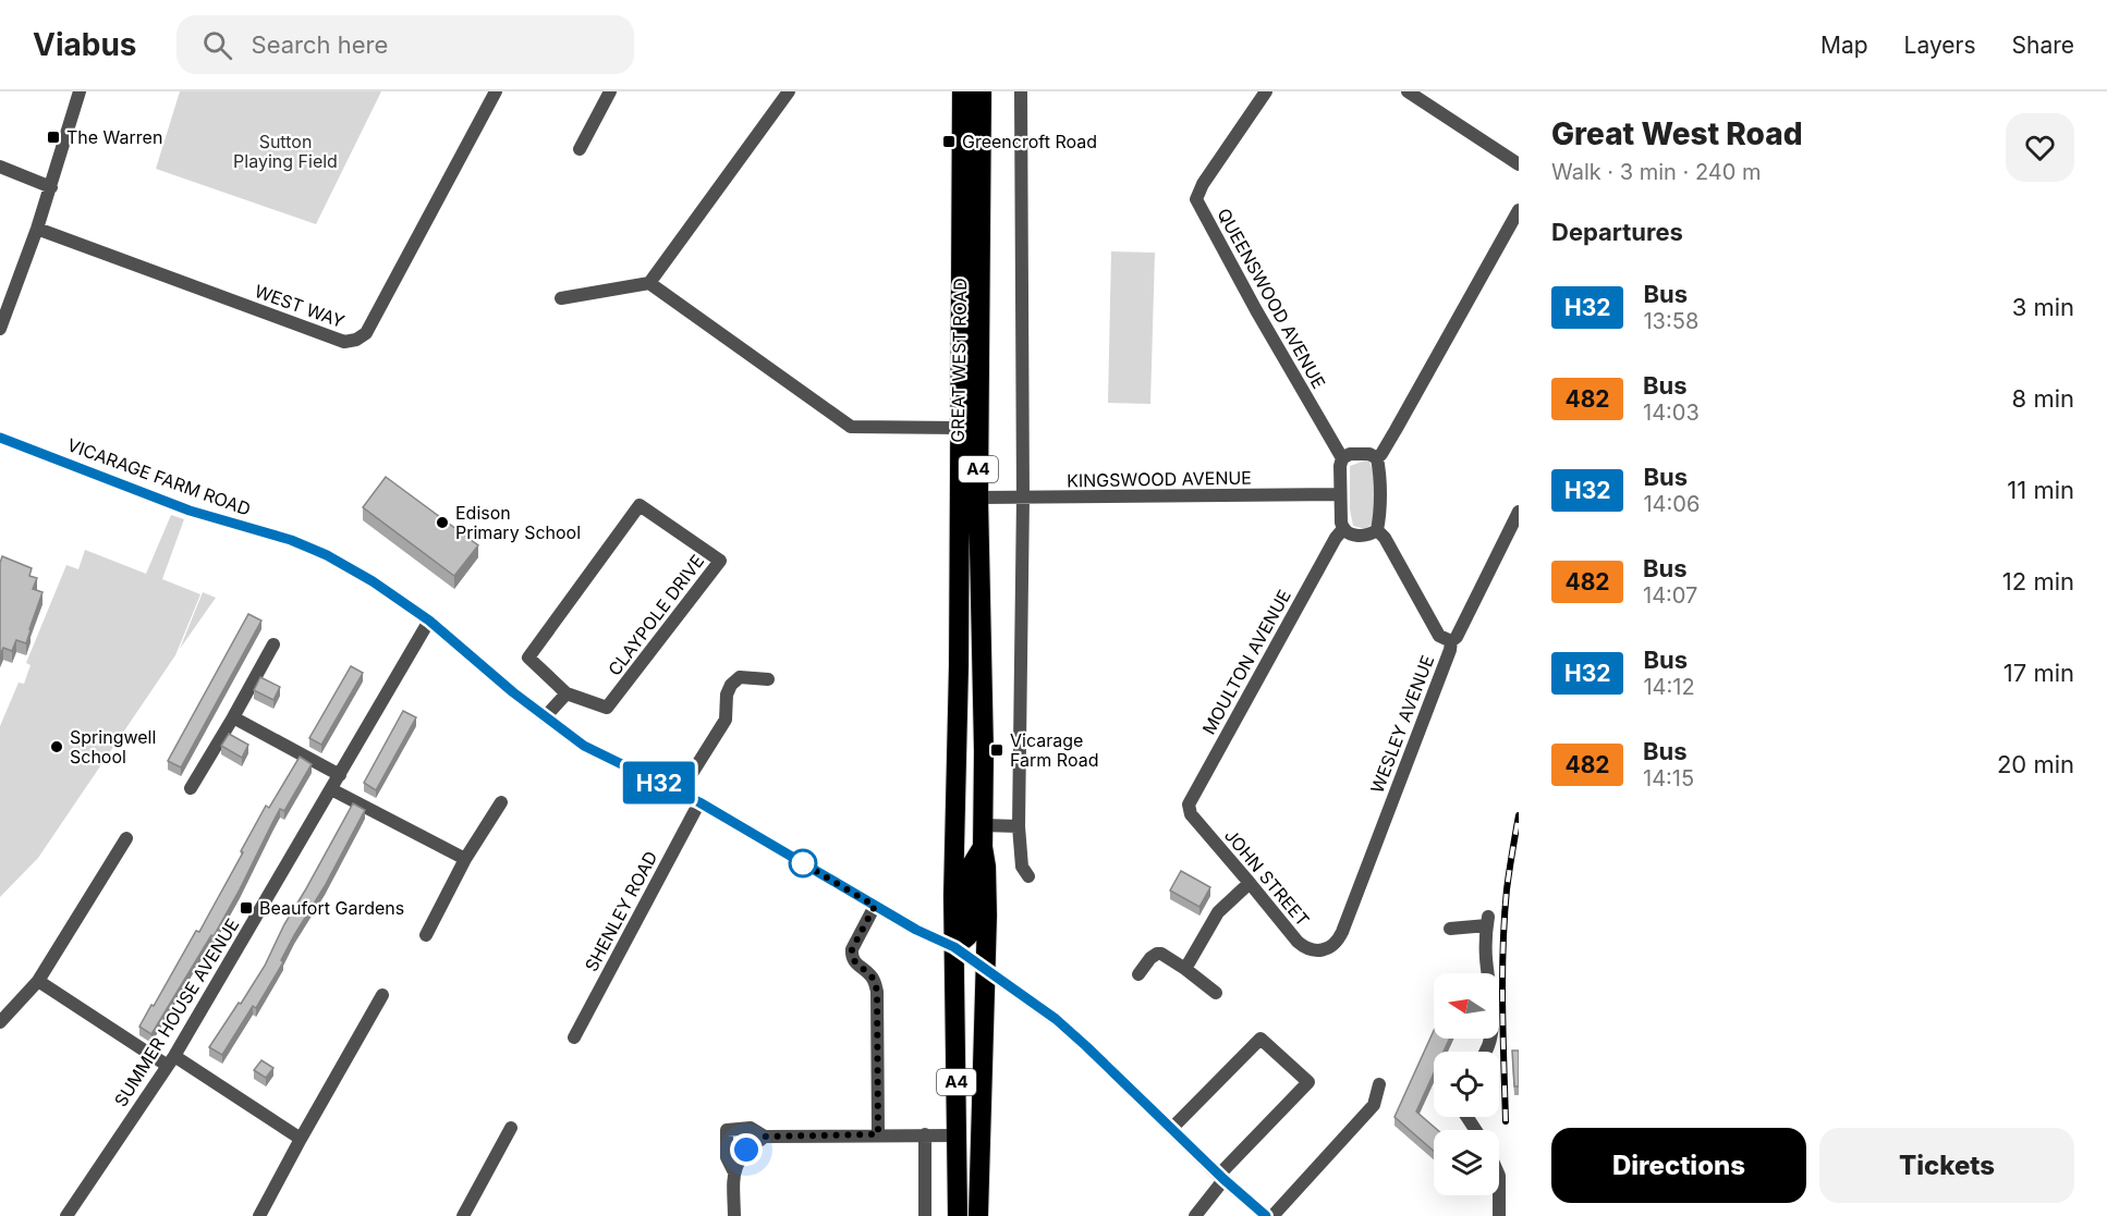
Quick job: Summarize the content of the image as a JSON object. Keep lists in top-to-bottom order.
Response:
{
  "streets": {
    "highway": ["GREAT WEST ROAD", "A4"],
    "street": [
      "QUEENSWOOD AVENUE",
      "WEST WAY",
      "VICARAGE FARM ROAD",
      "KINGSWOOD AVENUE",
      "CLAYPOLE DRIVE",
      "MOULTON AVENUE",
      "WESLEY AVENUE",
      "JOHN STREET",
      "SHENLEY ROAD",
      "SUMMER HOUSE AVENUE"
    ]
  },
  "crossings": [
    ["GREAT WEST ROAD", "A4"],
    ["GREAT WEST ROAD", "VICARAGE FARM ROAD"],
    ["GREAT WEST ROAD", "KINGSWOOD AVENUE"],
    ["A4", "VICARAGE FARM ROAD"],
    ["VICARAGE FARM ROAD", "SHENLEY ROAD"],
    ["VICARAGE FARM ROAD", "SUMMER HOUSE AVENUE"],
    ["MOULTON AVENUE", "JOHN STREET"],
    ["WESLEY AVENUE", "JOHN STREET"]
  ],
  "parks": ["Sutton Playing Field"],
  "places": {
    "transit": [
      "The Warren",
      "Greencroft Road",
      "Vicarage Farm Road",
      "Beaufort Gardens"
    ],
    "other": ["Edison Primary School", "Springwell School"]
  },
  "lines": ["bus line H32"],
  "north": "left",
  "page": {
    "header": "Viabus",
    "search": "Search here",
    "nav": ["Map", "Layers", "Share"],
    "on_map": "H32",
    "heading": [
      ["Great West Road", "Walk · 3 min · 240 m"],
      "Departures"
    ],
    "list": [
      {
        "mark": "H32",
        "name": "Bus",
        "note": "13:58",
        "value": "3 min"
      },
      {
        "mark": "482",
        "name": "Bus",
        "note": "14:03",
        "value": "8 min"
      },
      {
        "mark": "H32",
        "name": "Bus",
        "note": "14:06",
        "value": "11 min"
      },
      {
        "mark": "482",
        "name": "Bus",
        "note": "14:07",
        "value": "12 min"
      },
      {
        "mark": "H32",
        "name": "Bus",
        "note": "14:12",
        "value": "17 min"
      },
      {
        "mark": "482",
        "name": "Bus",
        "note": "14:15",
        "value": "20 min"
      }
    ],
    "buttons": ["Directions", "Tickets"]
  }
}
